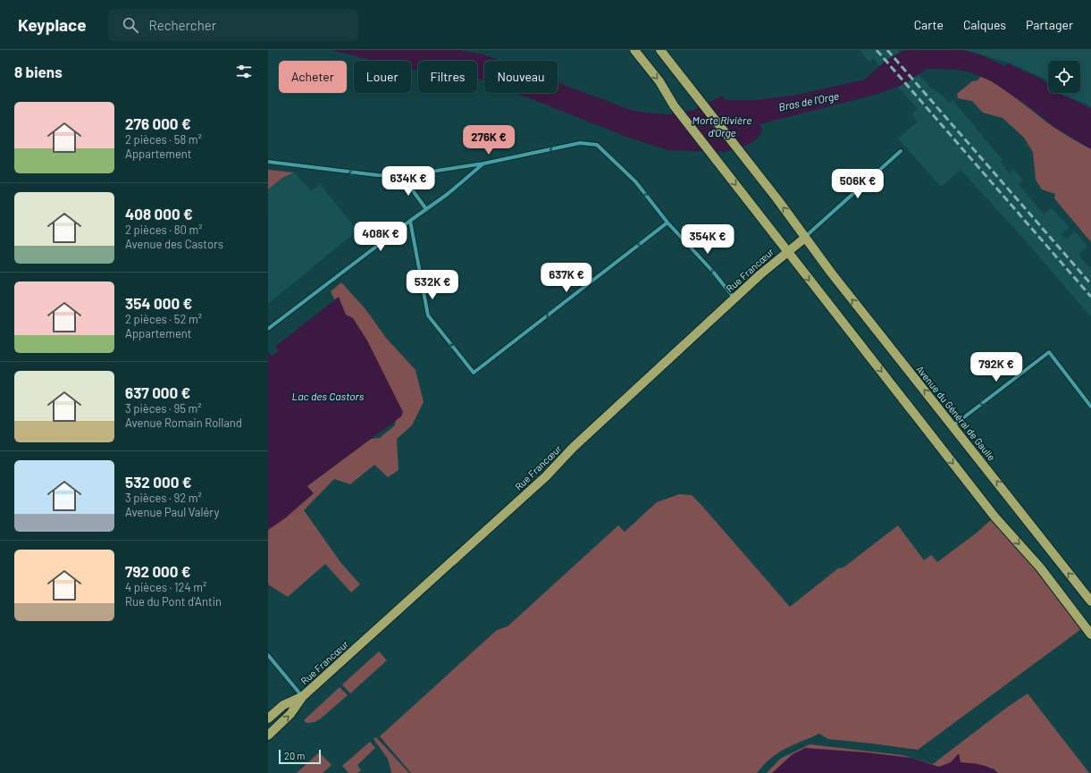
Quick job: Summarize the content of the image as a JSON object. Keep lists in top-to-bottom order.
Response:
{
  "streets": {
    "main road": ["Rue Francœur", "Avenue du Général de Gaulle"]
  },
  "crossings": [
    ["Rue Francœur", "Avenue du Général de Gaulle"]
  ],
  "water": ["Bras de l'Orge", "Morte Rivière d'Orge", "Lac des Castors"],
  "scale_bar": "20 m",
  "page": {
    "header": "Keyplace",
    "search": "Rechercher",
    "nav": ["Carte", "Calques", "Partager"],
    "heading": "8 biens",
    "chip": [
      "Acheter",
      "Louer",
      "Filtres",
      "Nouveau"
    ],
    "list": [
      {
        "name": "276 000 €",
        "note": "2 pièces · 58 m² · Appartement"
      },
      {
        "name": "408 000 €",
        "note": "2 pièces · 80 m² · Avenue des Castors"
      },
      {
        "name": "354 000 €",
        "note": "2 pièces · 52 m² · Appartement"
      },
      {
        "name": "637 000 €",
        "note": "3 pièces · 95 m² · Avenue Romain Rolland"
      },
      {
        "name": "532 000 €",
        "note": "3 pièces · 92 m² · Avenue Paul Valéry"
      },
      {
        "name": "792 000 €",
        "note": "4 pièces · 124 m² · Rue du Pont d'Antin"
      }
    ],
    "price": [
      "276K €",
      "634K €",
      "506K €",
      "408K €",
      "354K €",
      "637K €",
      "532K €",
      "792K €"
    ],
    "scale": "20 m"
  }
}
